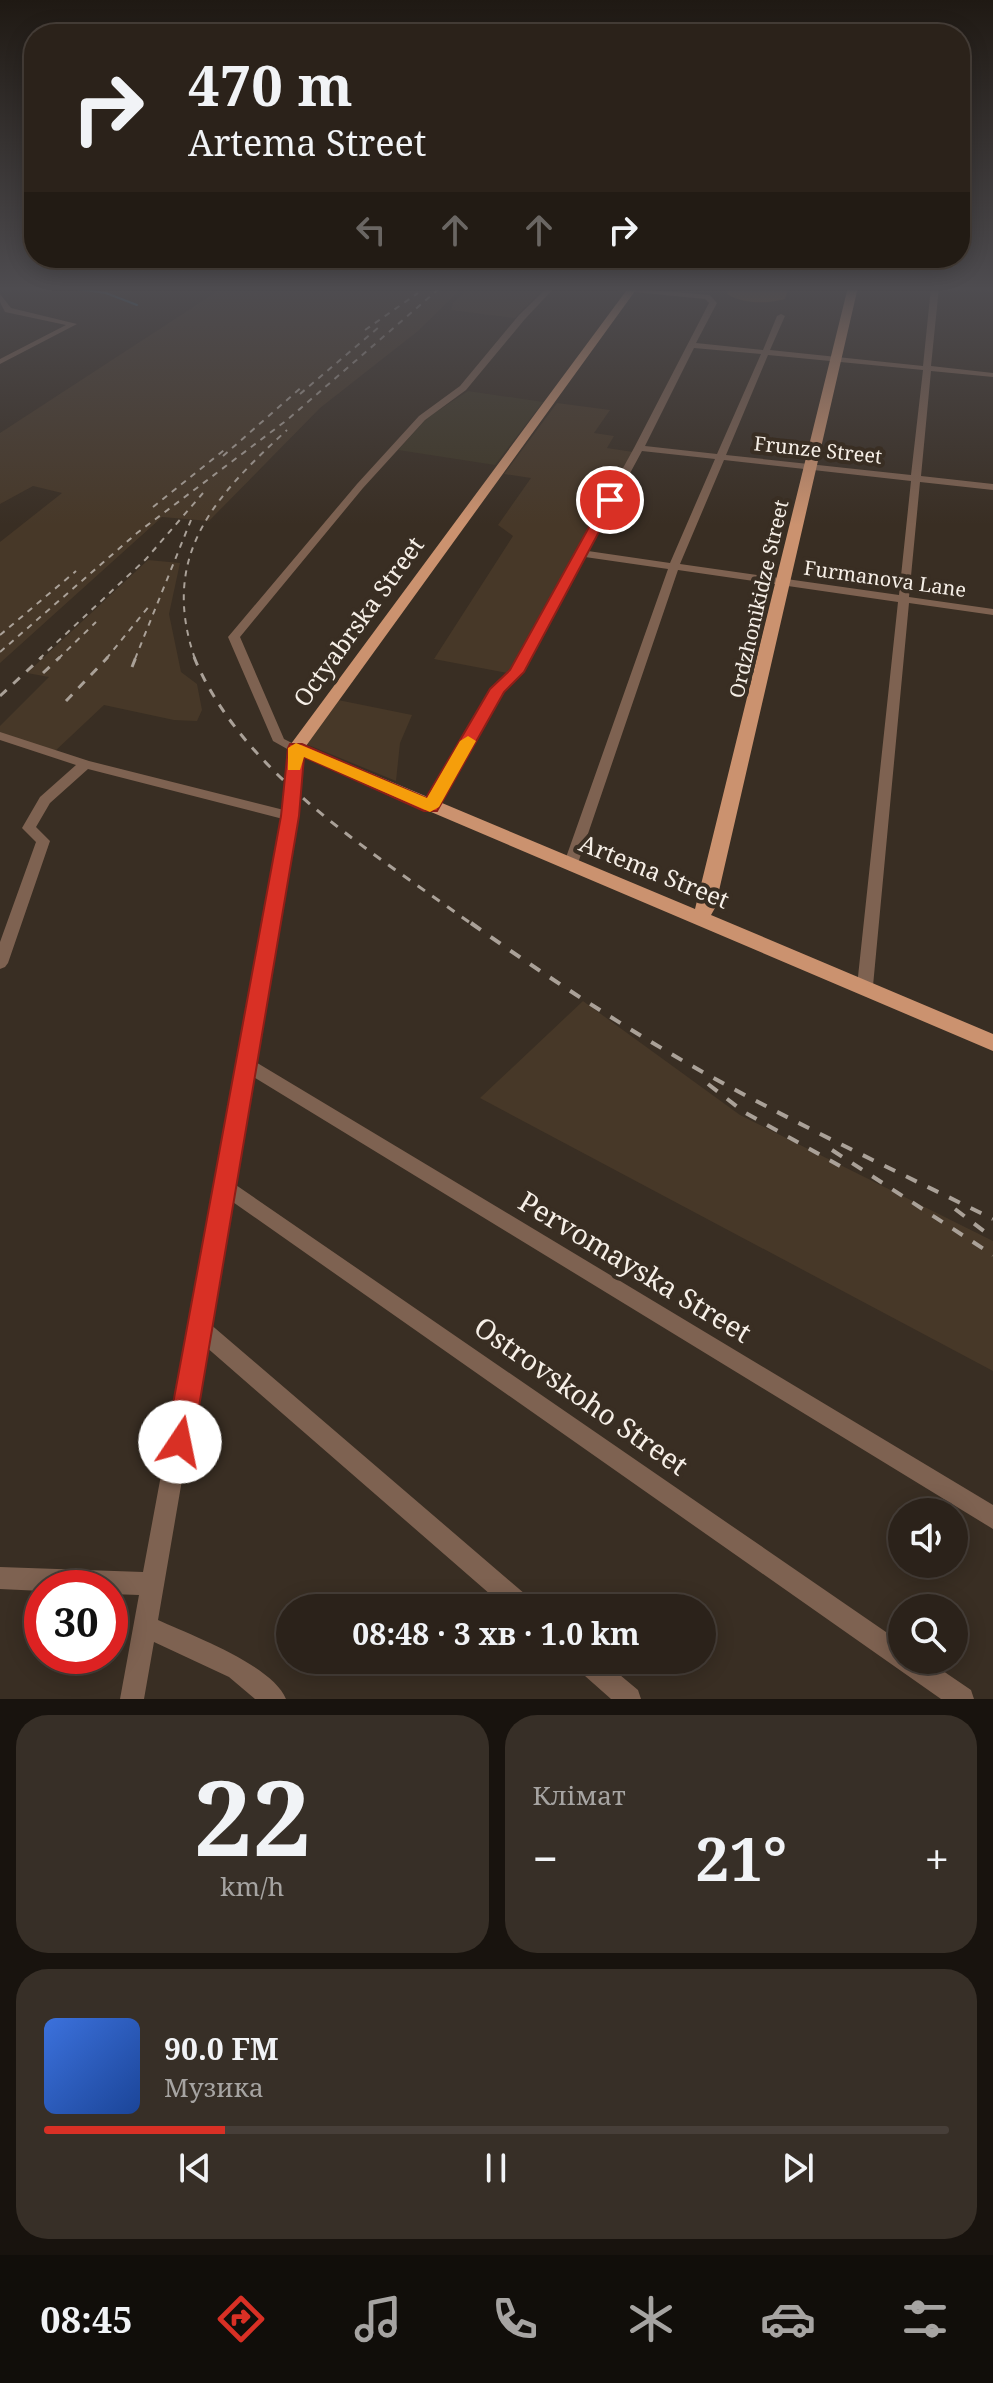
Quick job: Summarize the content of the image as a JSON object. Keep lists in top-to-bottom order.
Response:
{
  "streets": {
    "main road": ["Ordzhonikidze Street", "Octyabrska Street", "Artema Street"],
    "street": [
      "Frunze Street",
      "Furmanova Lane",
      "Pervomayska Street",
      "Ostrovskoho Street"
    ]
  },
  "crossings": [
    ["Frunze Street", "Ordzhonikidze Street"],
    ["Furmanova Lane", "Ordzhonikidze Street"],
    ["Ordzhonikidze Street", "Artema Street"],
    ["Octyabrska Street", "Artema Street"]
  ],
  "page": {
    "turn": ["470 m", "Artema Street"],
    "limit": "30",
    "trip": "08:48 · 3 хв · 1.0 km",
    "tile": [
      ["22", "km/h"],
      "Клімат"
    ],
    "heat": ["−", "21°", "+"],
    "song": ["90.0 FM", "Музика"],
    "tabs": "08:45"
  }
}
